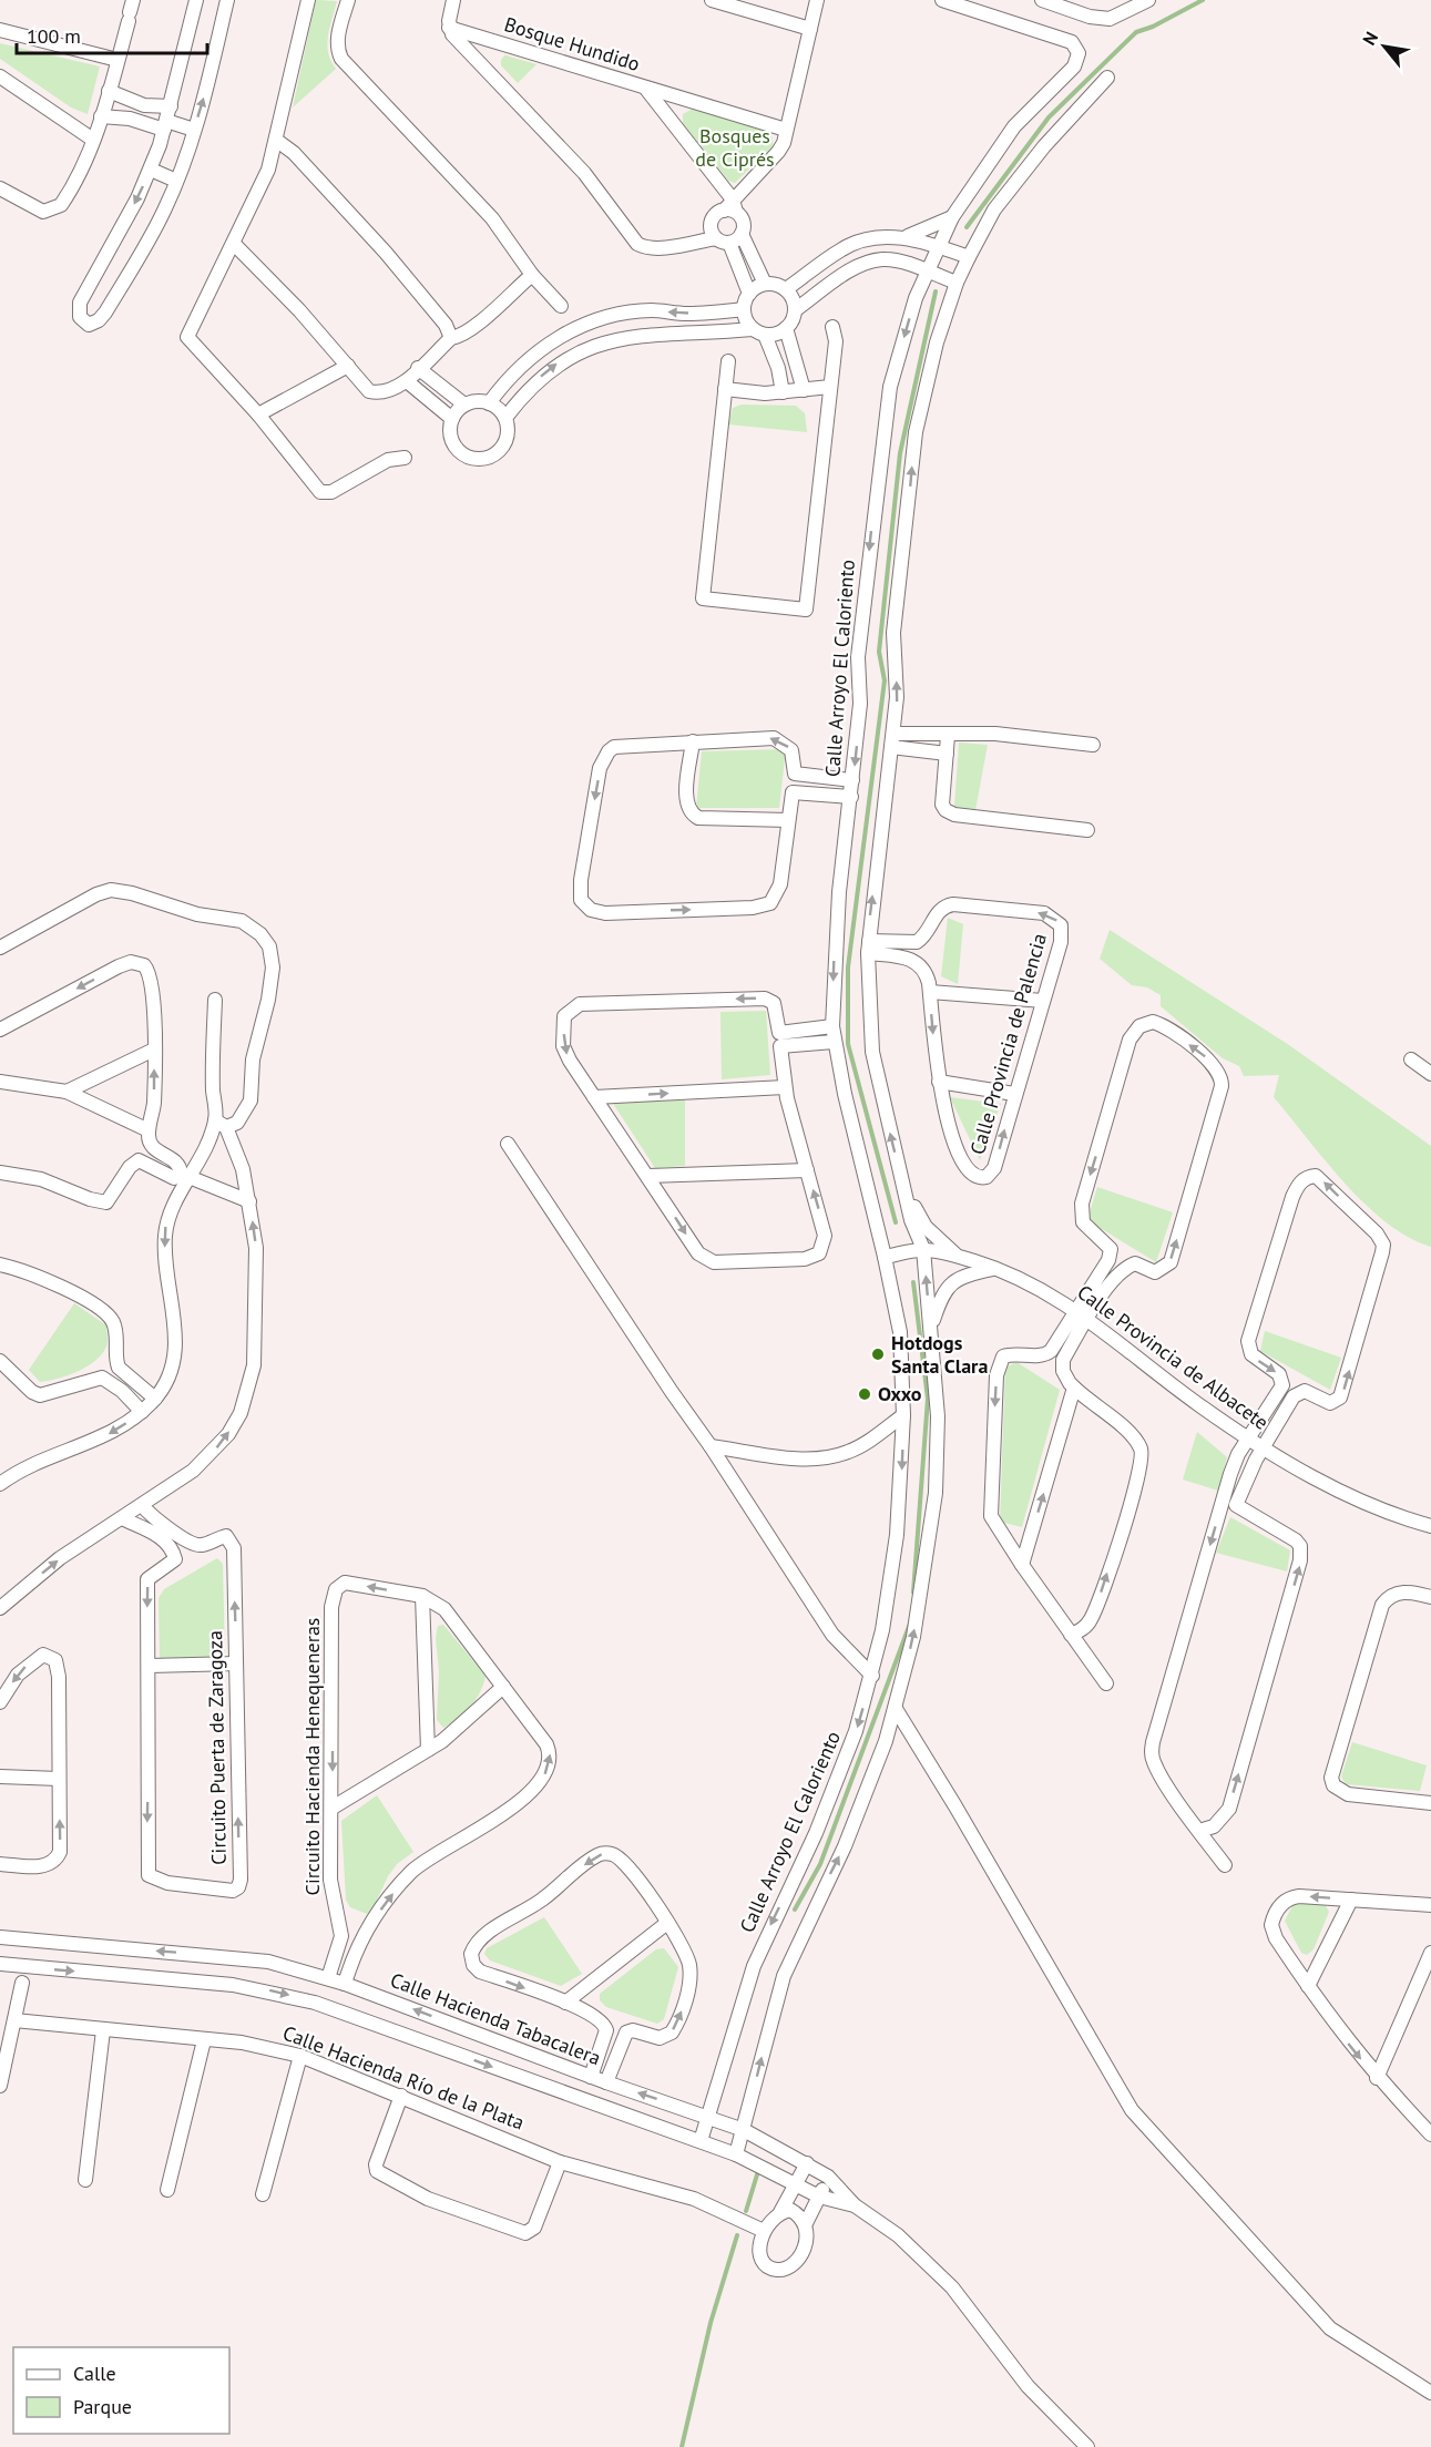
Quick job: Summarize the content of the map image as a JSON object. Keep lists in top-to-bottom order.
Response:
{
  "streets": {
    "street": [
      "Bosque Hundido",
      "Calle Arroyo El Caloriento",
      "Calle Provincia de Palencia",
      "Calle Provincia de Albacete",
      "Circuito Puerta de Zaragoza",
      "Circuito Hacienda Henequeneras",
      "Calle Hacienda Tabacalera",
      "Calle Hacienda Río de la Plata"
    ]
  },
  "crossings": [
    ["Calle Arroyo El Caloriento", "Calle Hacienda Tabacalera"],
    ["Circuito Hacienda Henequeneras", "Calle Hacienda Tabacalera"]
  ],
  "parks": ["Bosques de Ciprés"],
  "places": ["Hotdogs Santa Clara", "Oxxo"],
  "legend": ["Calle", "Parque"],
  "scale_bar": "100 m",
  "north": "top left"
}
